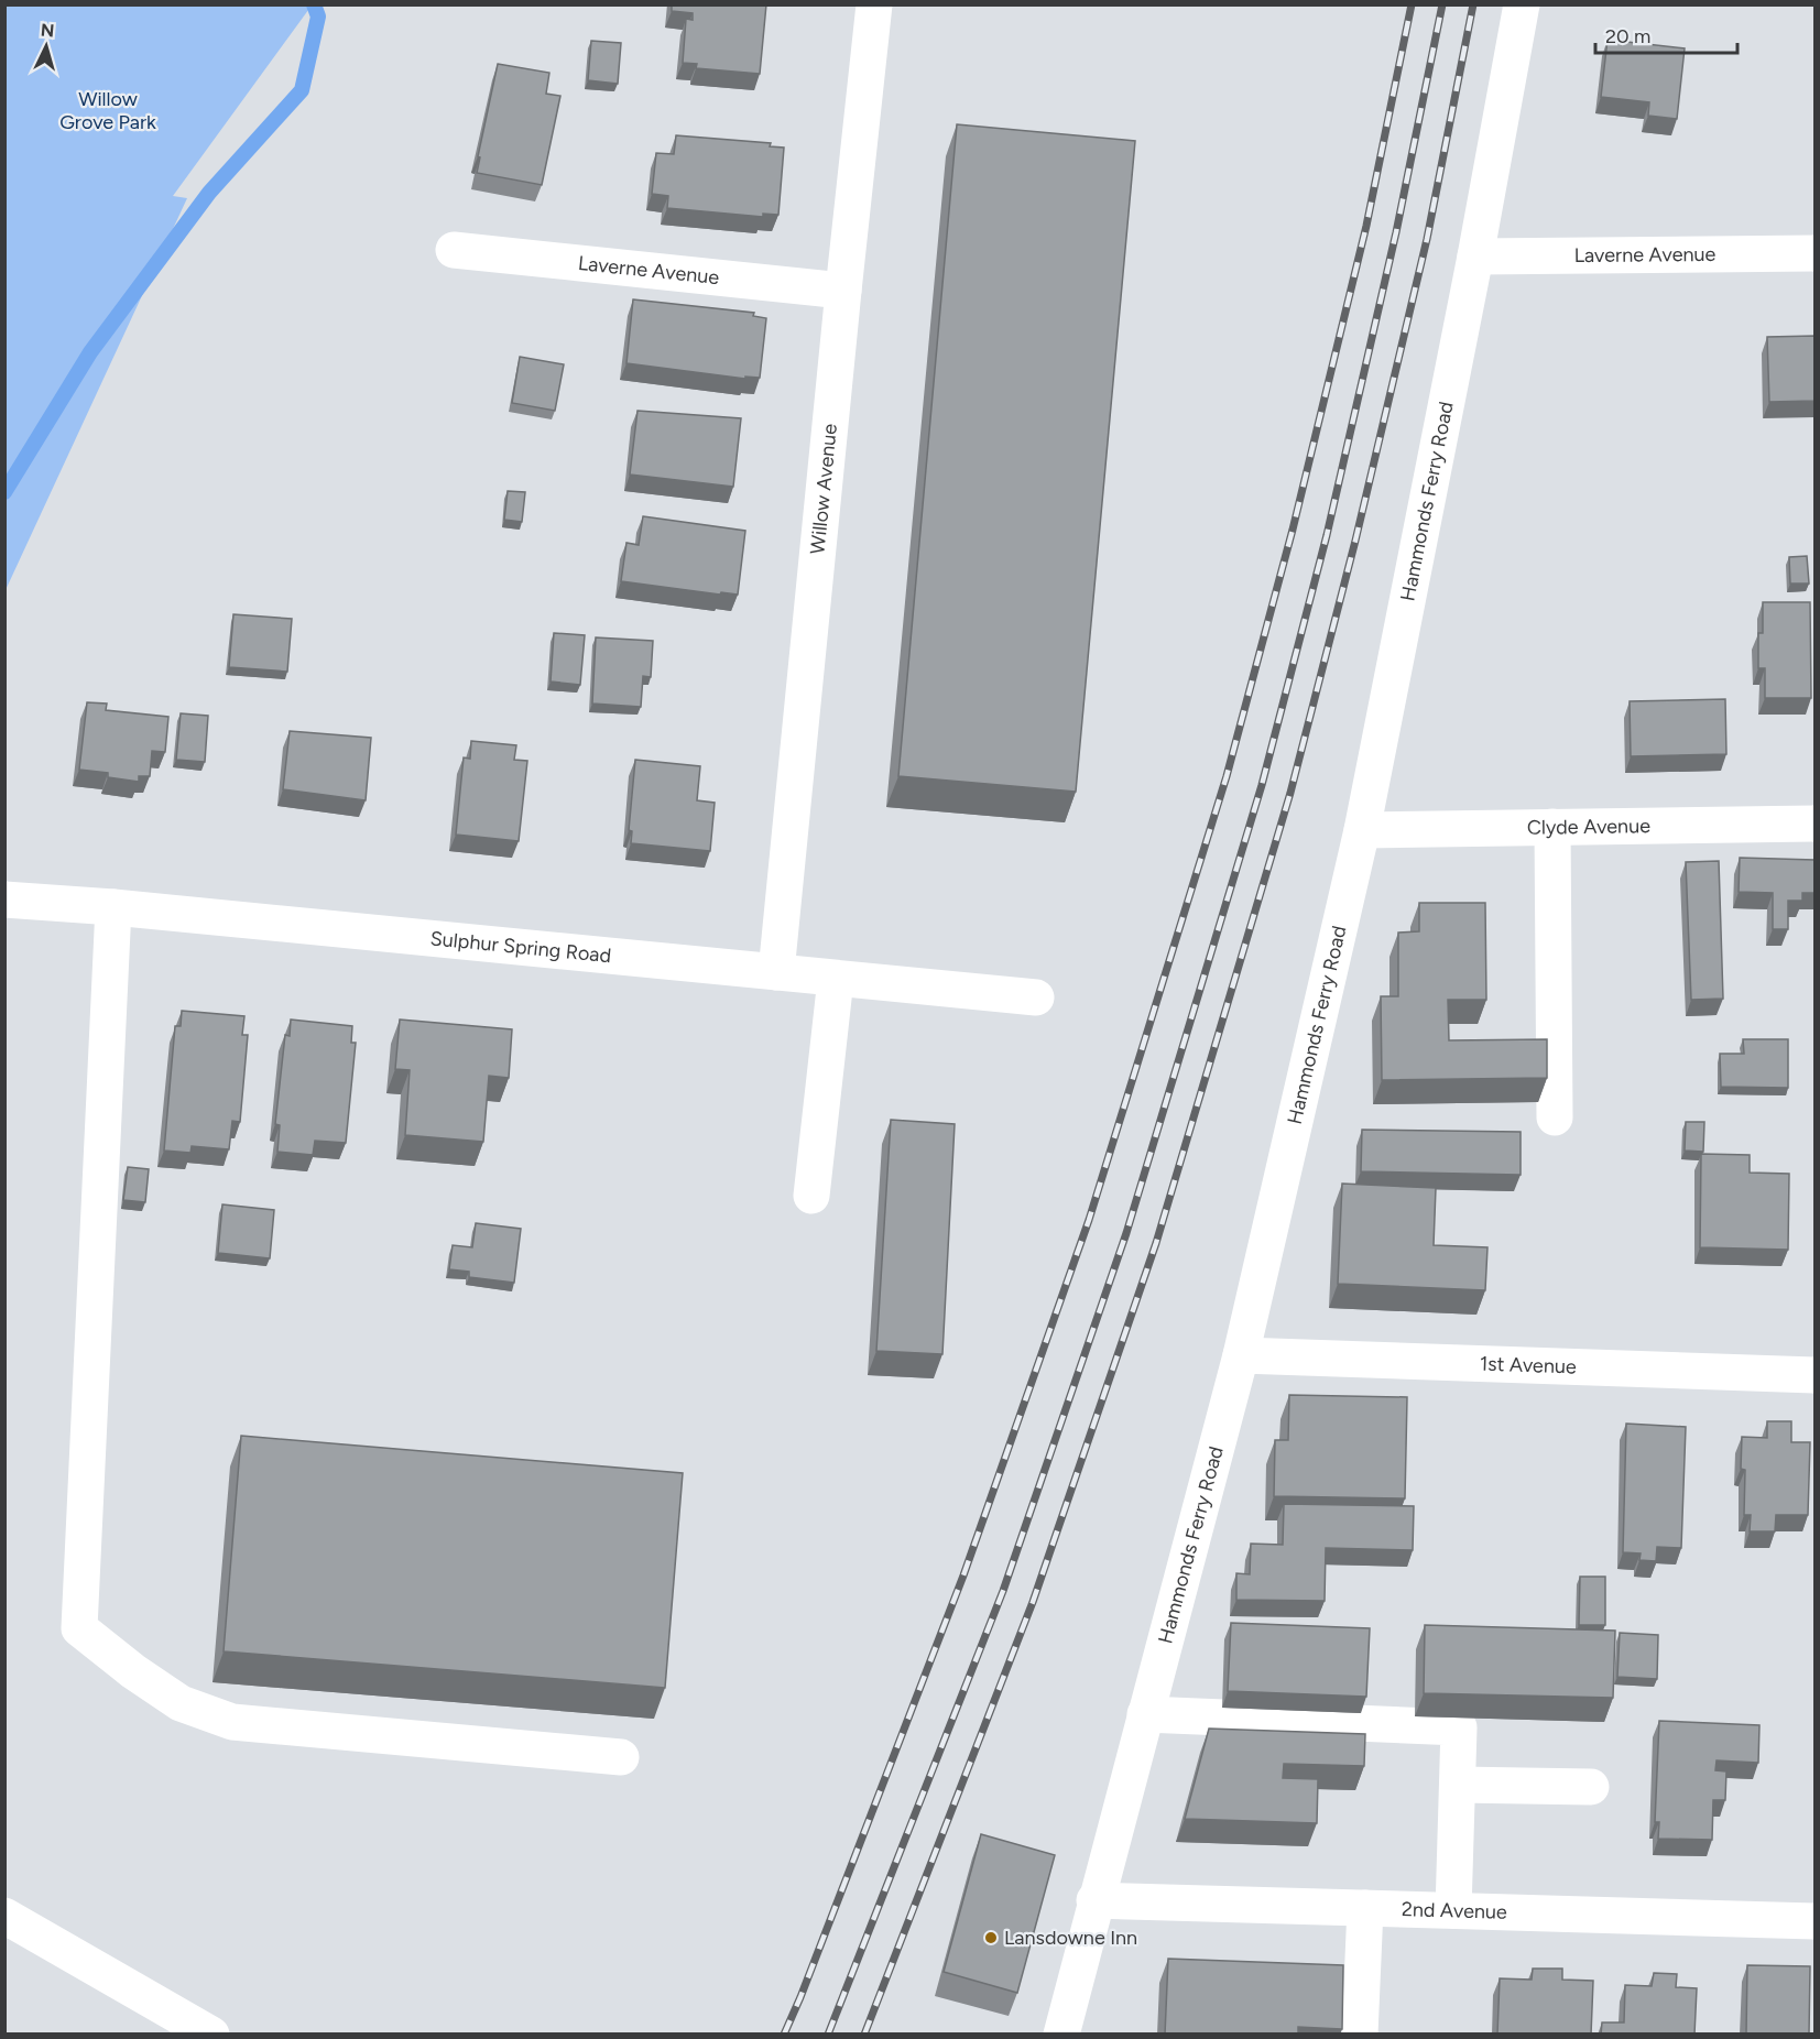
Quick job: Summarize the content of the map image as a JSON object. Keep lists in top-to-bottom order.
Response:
{
  "streets": {
    "street": [
      "Laverne Avenue",
      "Willow Avenue",
      "Hammonds Ferry Road",
      "Clyde Avenue",
      "Sulphur Spring Road",
      "1st Avenue",
      "2nd Avenue"
    ]
  },
  "crossings": [
    ["Laverne Avenue", "Willow Avenue"],
    ["Laverne Avenue", "Hammonds Ferry Road"],
    ["Willow Avenue", "Sulphur Spring Road"],
    ["Hammonds Ferry Road", "Clyde Avenue"],
    ["Hammonds Ferry Road", "1st Avenue"],
    ["Hammonds Ferry Road", "2nd Avenue"]
  ],
  "parks": ["Willow Grove Park"],
  "places": ["Lansdowne Inn"],
  "scale_bar": "20 m",
  "north": "top"
}
